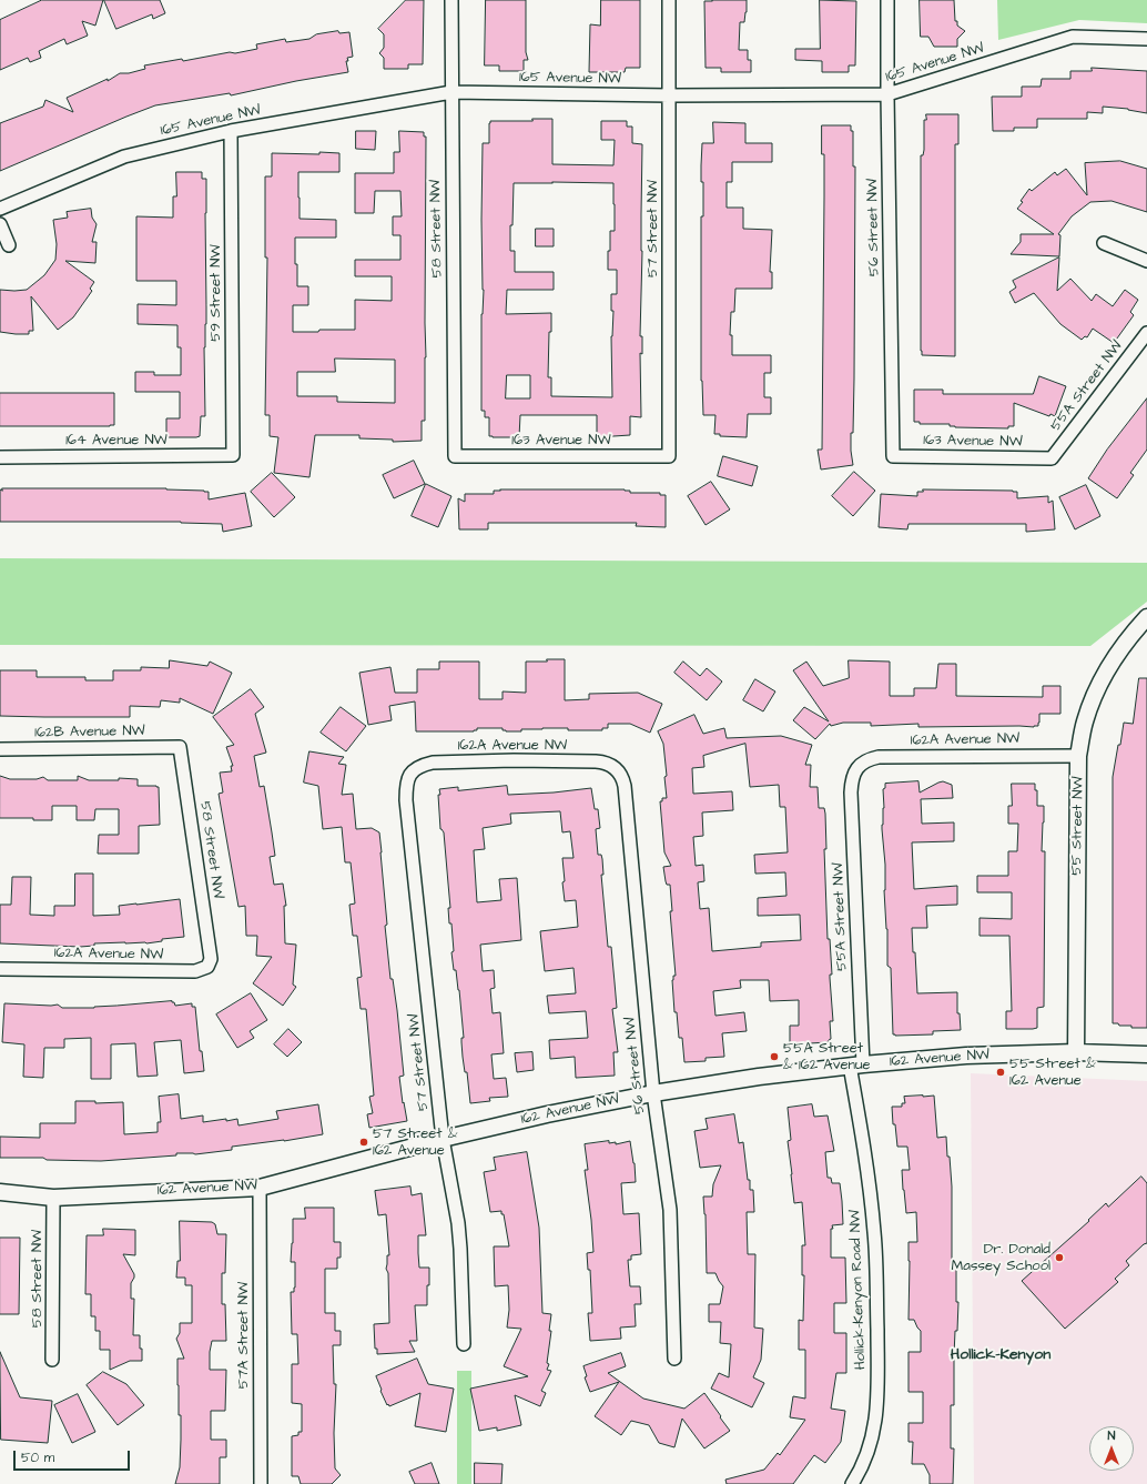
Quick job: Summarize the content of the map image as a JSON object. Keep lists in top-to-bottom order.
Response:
{
  "streets": {
    "street": [
      "165 Avenue NW",
      "56 Street NW",
      "58 Street NW",
      "57 Street NW",
      "59 Street NW",
      "55A Street NW",
      "164 Avenue NW",
      "163 Avenue NW",
      "162B Avenue NW",
      "162A Avenue NW",
      "55 Street NW",
      "162 Avenue NW",
      "Hollick-Kenyon Road NW",
      "57A Street NW"
    ]
  },
  "crossings": [
    ["165 Avenue NW", "56 Street NW"],
    ["165 Avenue NW", "58 Street NW"],
    ["165 Avenue NW", "57 Street NW"],
    ["165 Avenue NW", "59 Street NW"],
    ["56 Street NW", "163 Avenue NW"],
    ["56 Street NW", "162A Avenue NW"],
    ["56 Street NW", "162 Avenue NW"],
    ["58 Street NW", "163 Avenue NW"],
    ["58 Street NW", "162B Avenue NW"],
    ["58 Street NW", "162A Avenue NW"],
    ["58 Street NW", "162 Avenue NW"],
    ["57 Street NW", "163 Avenue NW"],
    ["57 Street NW", "162A Avenue NW"],
    ["57 Street NW", "162 Avenue NW"],
    ["59 Street NW", "164 Avenue NW"],
    ["55A Street NW", "163 Avenue NW"],
    ["55A Street NW", "162A Avenue NW"],
    ["55A Street NW", "162 Avenue NW"],
    ["55A Street NW", "Hollick-Kenyon Road NW"],
    ["162A Avenue NW", "55 Street NW"],
    ["55 Street NW", "162 Avenue NW"],
    ["162 Avenue NW", "Hollick-Kenyon Road NW"],
    ["162 Avenue NW", "57A Street NW"]
  ],
  "districts": ["Hollick-Kenyon"],
  "places": [
    "55A Street & 162 Avenue",
    "55 Street & 162 Avenue",
    "57 Street & 162 Avenue",
    "Dr. Donald Massey School"
  ],
  "scale_bar": "50 m",
  "north": "top"
}
